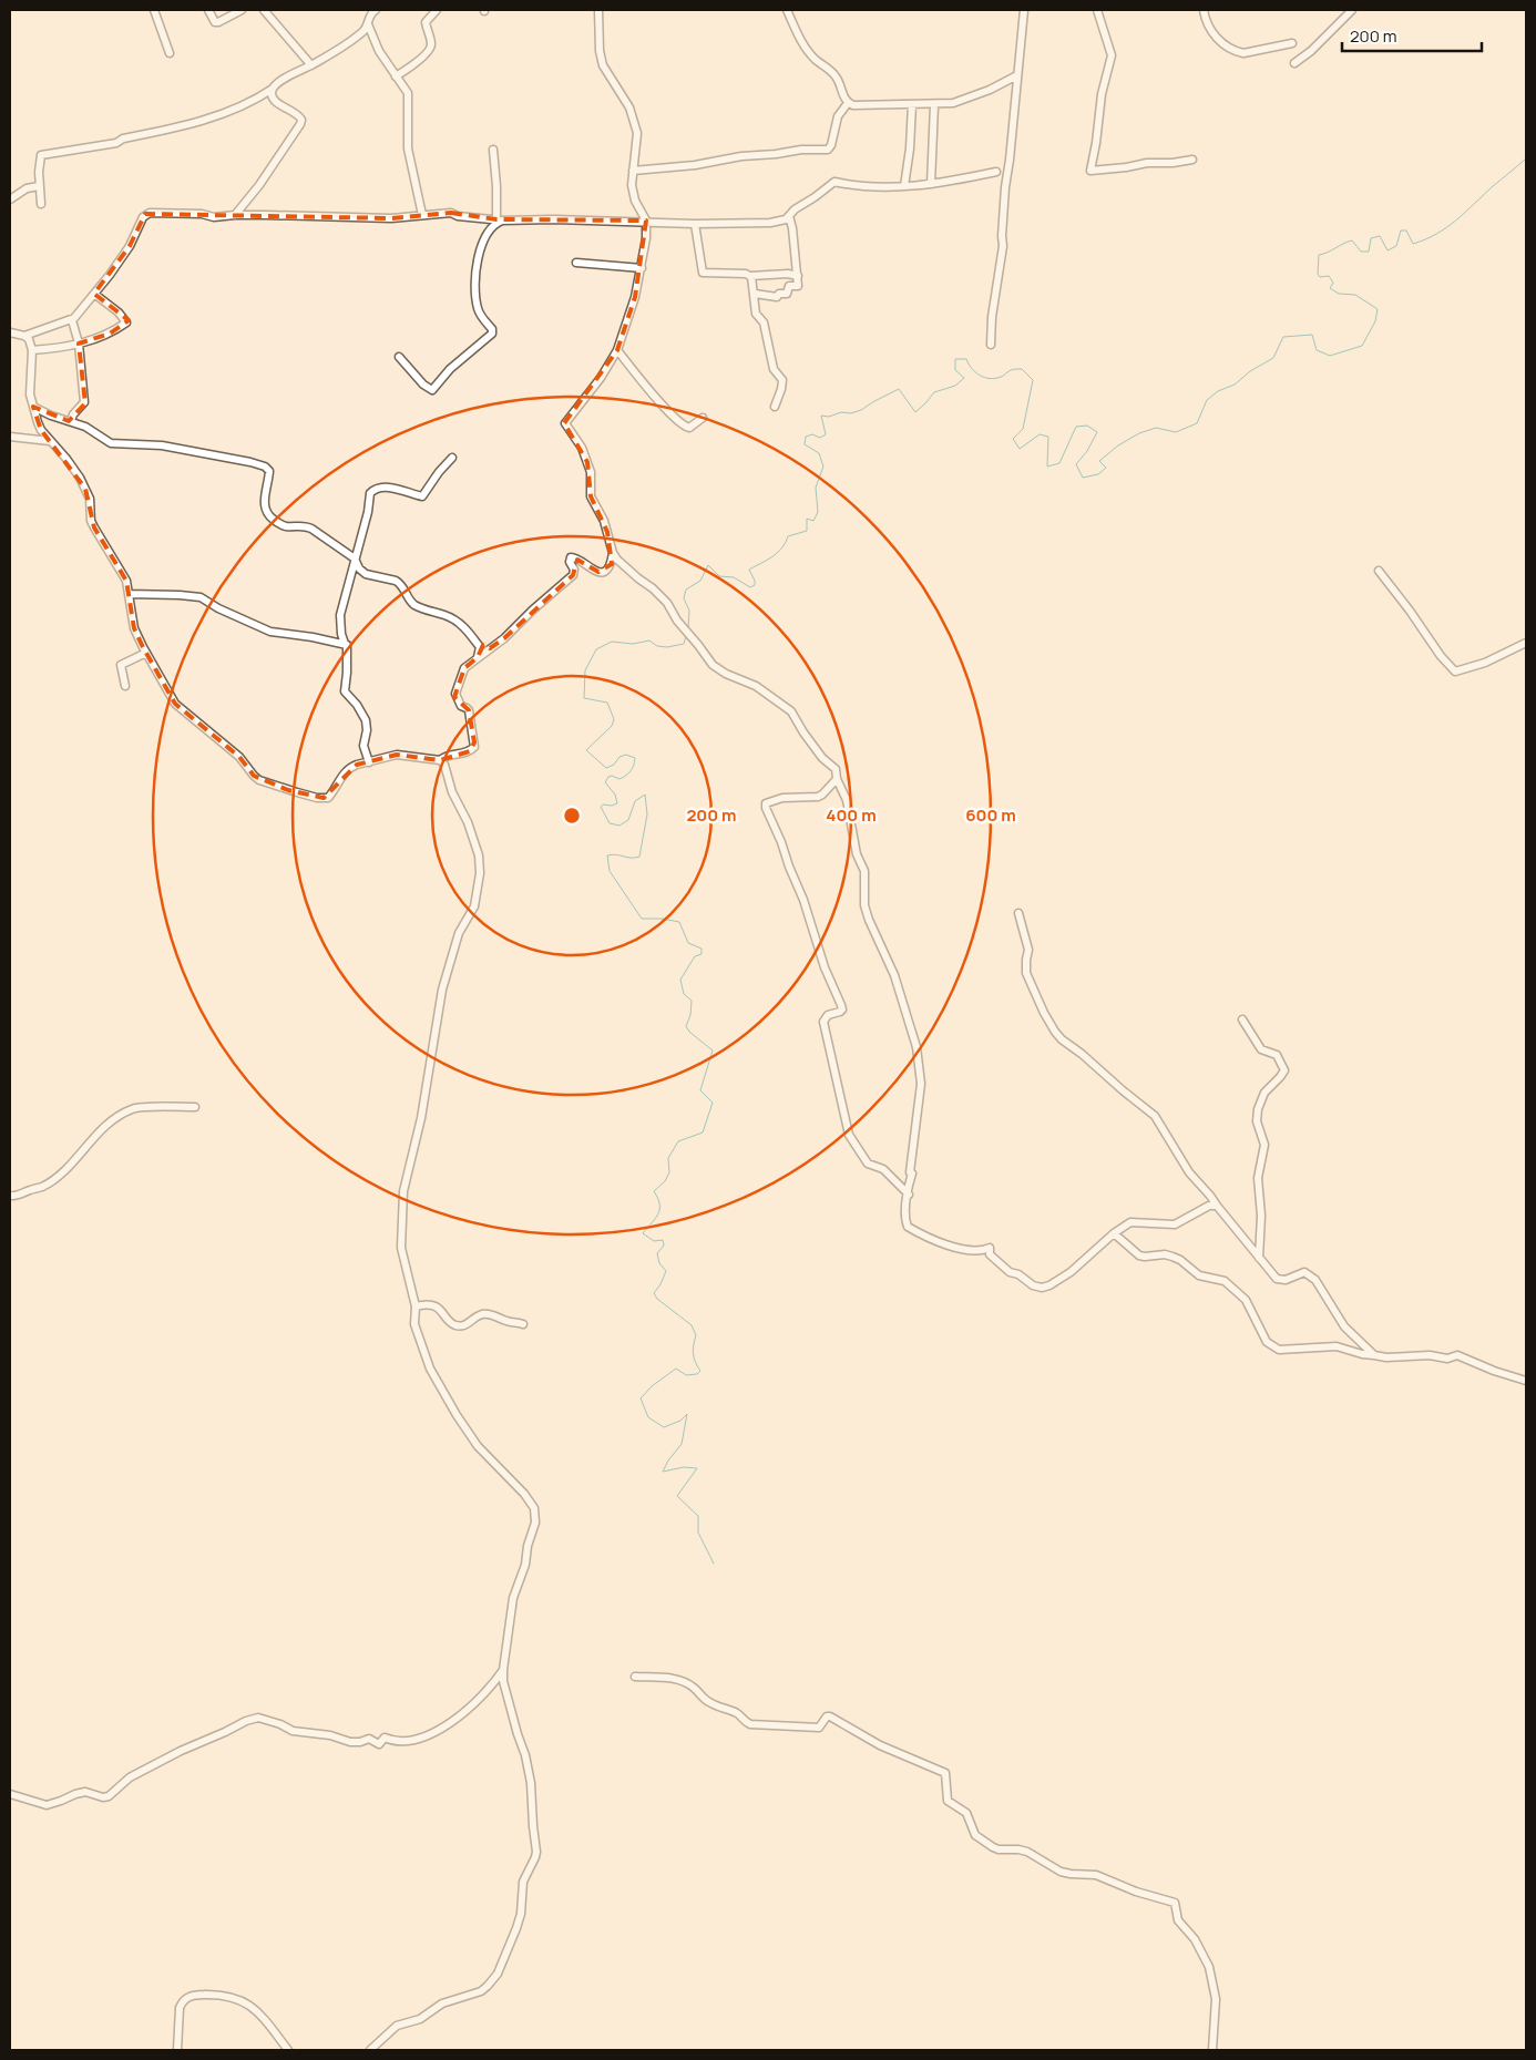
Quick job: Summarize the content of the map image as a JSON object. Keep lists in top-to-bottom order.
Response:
{
  "scale_bar": "200 m",
  "rings": ["200 m", "400 m", "600 m"]
}
